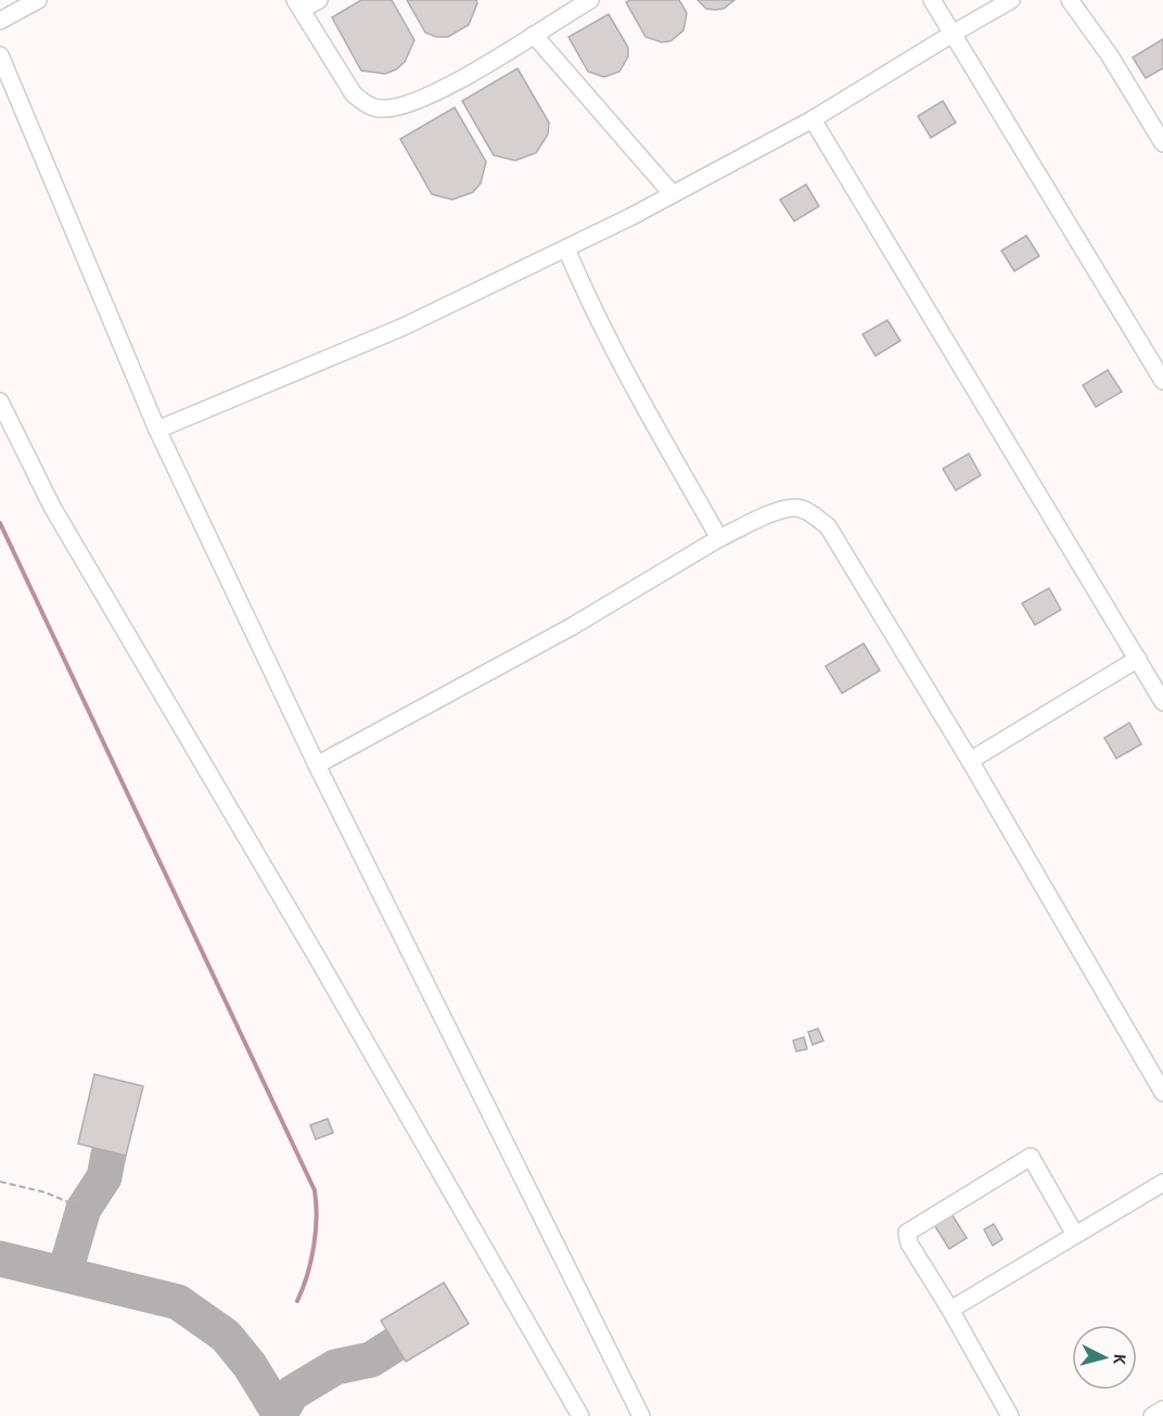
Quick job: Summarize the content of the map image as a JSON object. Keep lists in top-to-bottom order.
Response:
{
  "north": "right"
}
